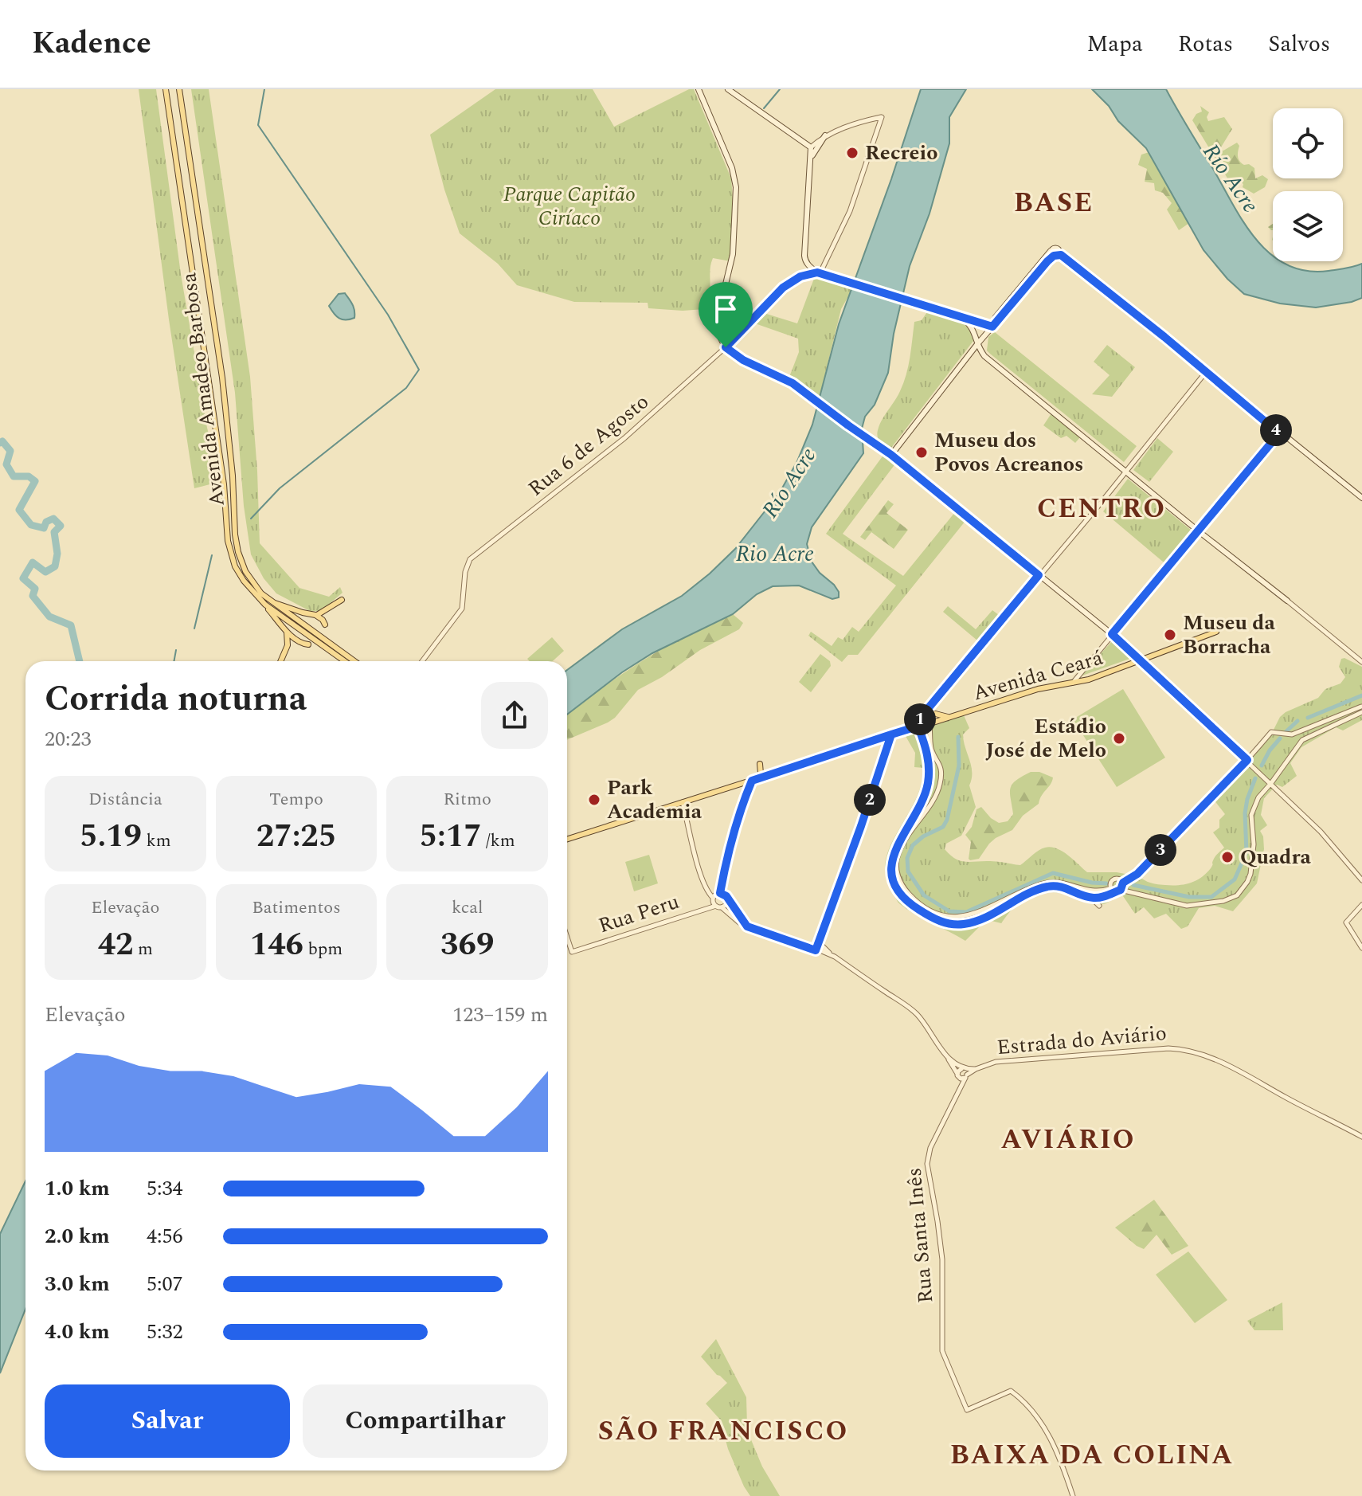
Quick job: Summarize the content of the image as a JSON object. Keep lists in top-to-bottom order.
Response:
{
  "streets": {
    "main road": ["Avenida Amadeo Barbosa", "Rua 6 de Agosto", "Avenida Ceará"],
    "street": ["Rua Peru", "Estrada do Aviário", "Rua Santa Inês"]
  },
  "crossings": [
    ["Estrada do Aviário", "Rua Santa Inês"]
  ],
  "districts": [
    "BASE",
    "CENTRO",
    "AVIÁRIO",
    "SÃO FRANCISCO",
    "BAIXA DA COLINA"
  ],
  "water": ["Río Acre", "Rio Acre"],
  "parks": ["Parque Capitão Ciríaco"],
  "places": [
    "Recreio",
    "Museu dos Povos Acreanos",
    "Museu da Borracha",
    "Estádio José de Melo",
    "Park Academia",
    "Quadra"
  ],
  "page": {
    "header": "Kadence",
    "nav": ["Mapa", "Rotas", "Salvos"],
    "pins": [
      "4",
      "1",
      "2",
      "3"
    ],
    "heading": ["Corrida noturna", "20:23"],
    "stats": [
      ["Distância", "5.19 km"],
      ["Tempo", "27:25"],
      ["Ritmo", "5:17 /km"],
      ["Elevação", "42 m"],
      ["Batimentos", "146 bpm"],
      ["kcal", "369"]
    ],
    "chart": ["Elevação", "123–159 m"],
    "list": [
      {
        "name": "1.0 km",
        "note": "5:34"
      },
      {
        "name": "2.0 km",
        "note": "4:56"
      },
      {
        "name": "3.0 km",
        "note": "5:07"
      },
      {
        "name": "4.0 km",
        "note": "5:32"
      }
    ],
    "buttons": ["Salvar", "Compartilhar"]
  }
}
